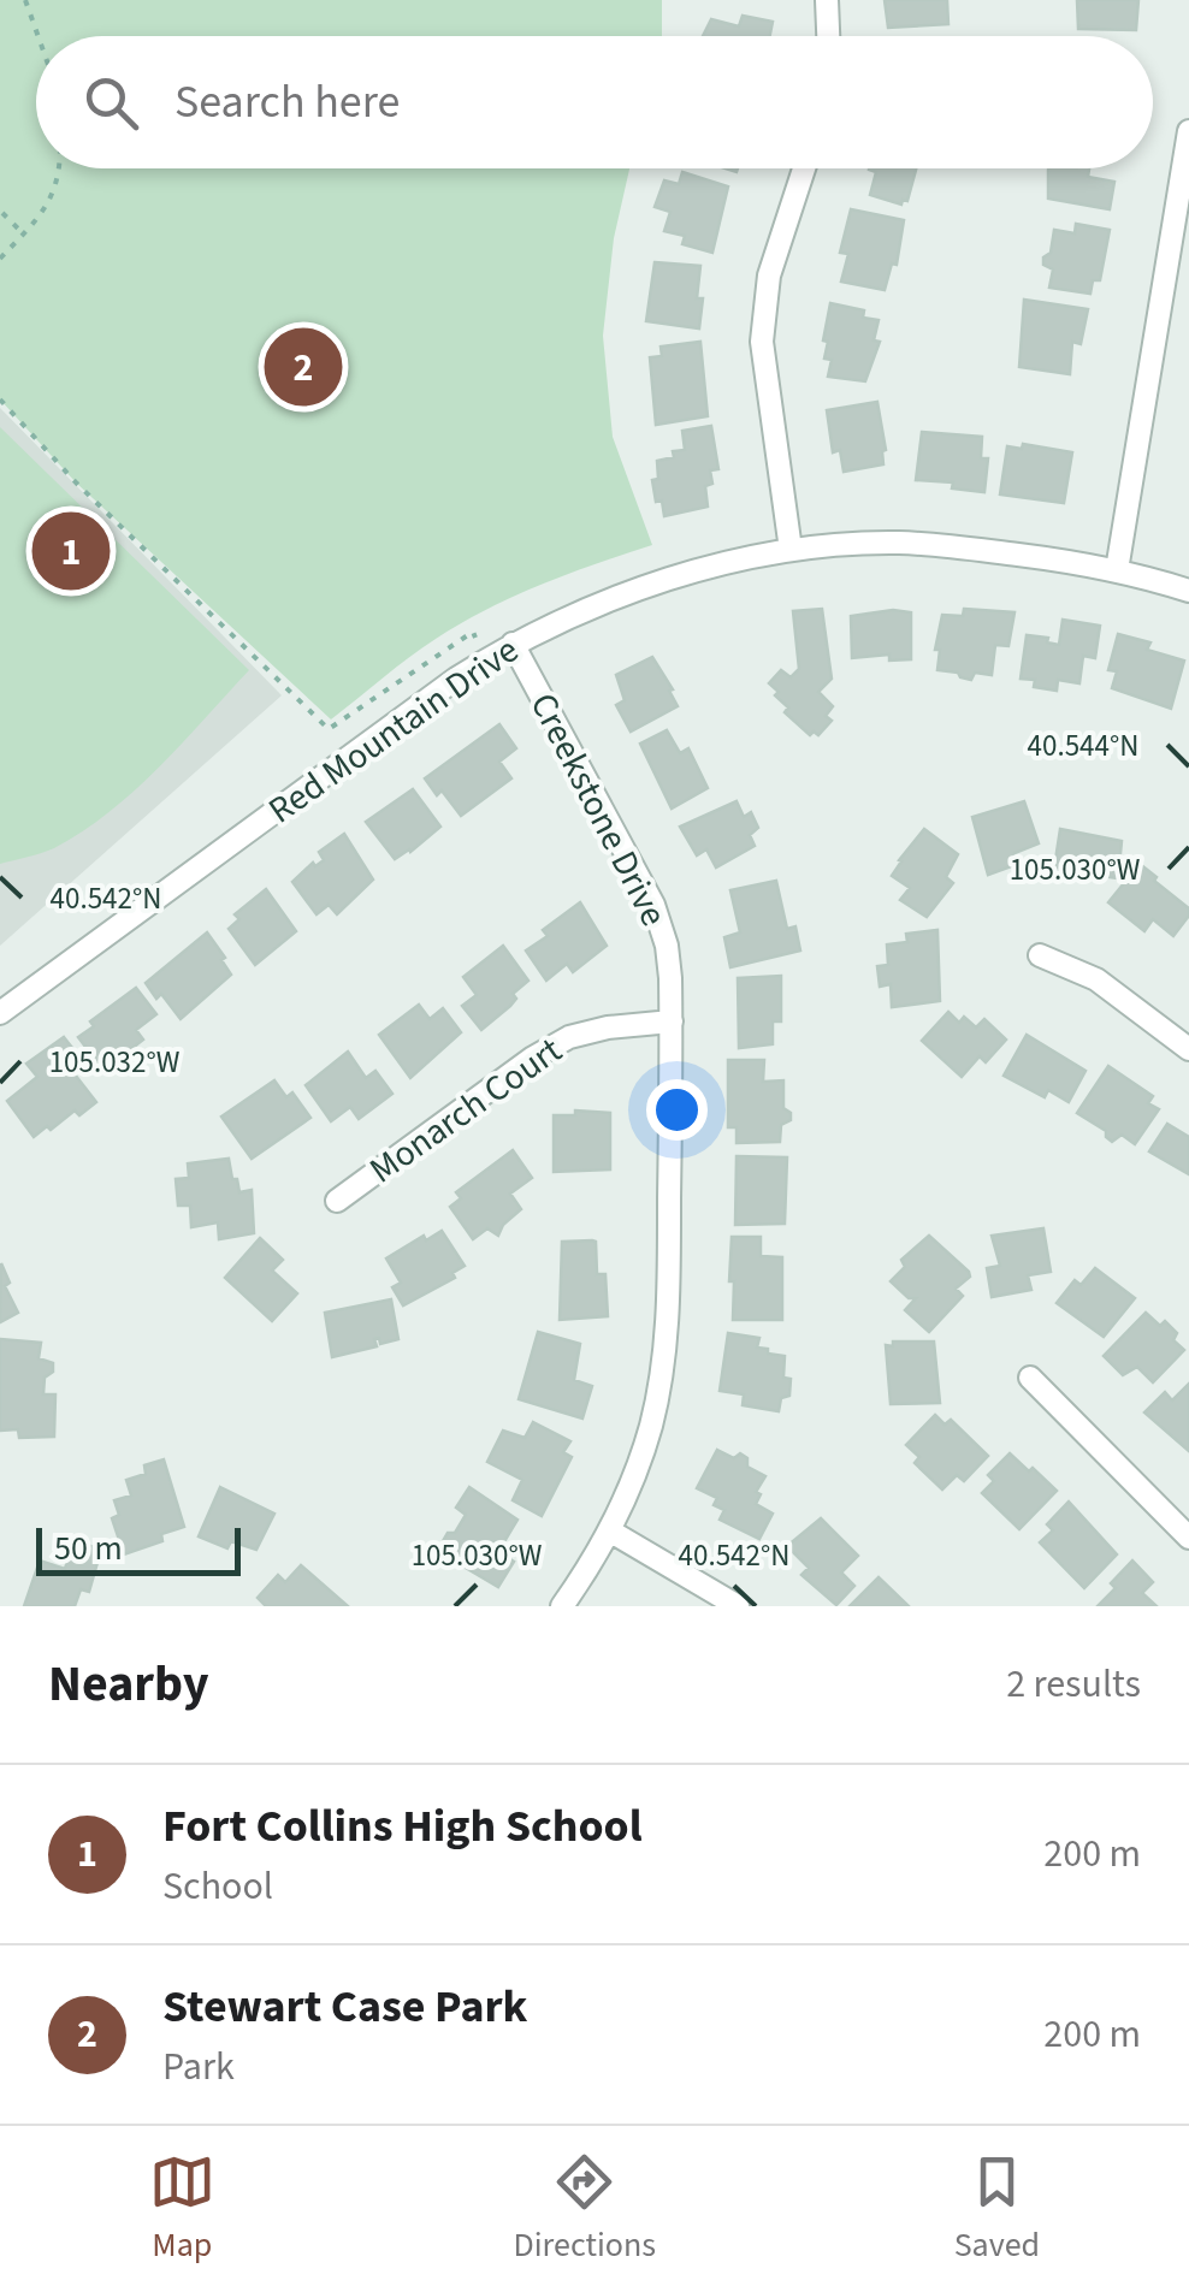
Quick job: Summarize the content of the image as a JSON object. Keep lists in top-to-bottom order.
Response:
{
  "streets": {
    "street": ["Red Mountain Drive", "Creekstone Drive", "Monarch Court"]
  },
  "crossings": [
    ["Red Mountain Drive", "Creekstone Drive"],
    ["Creekstone Drive", "Monarch Court"]
  ],
  "scale_bar": "50 m",
  "page": {
    "search": "Search here",
    "pins": ["2", "1"],
    "scale": "50 m",
    "heading": ["Nearby", "2 results"],
    "list": [
      {
        "mark": "1",
        "name": "Fort Collins High School",
        "note": "School",
        "value": "200 m"
      },
      {
        "mark": "2",
        "name": "Stewart Case Park",
        "note": "Park",
        "value": "200 m"
      }
    ],
    "nav": ["Map", "Directions", "Saved"]
  },
  "coordinates": [
    "40.544°N",
    "105.030°W",
    "40.542°N",
    "105.032°W"
  ]
}
